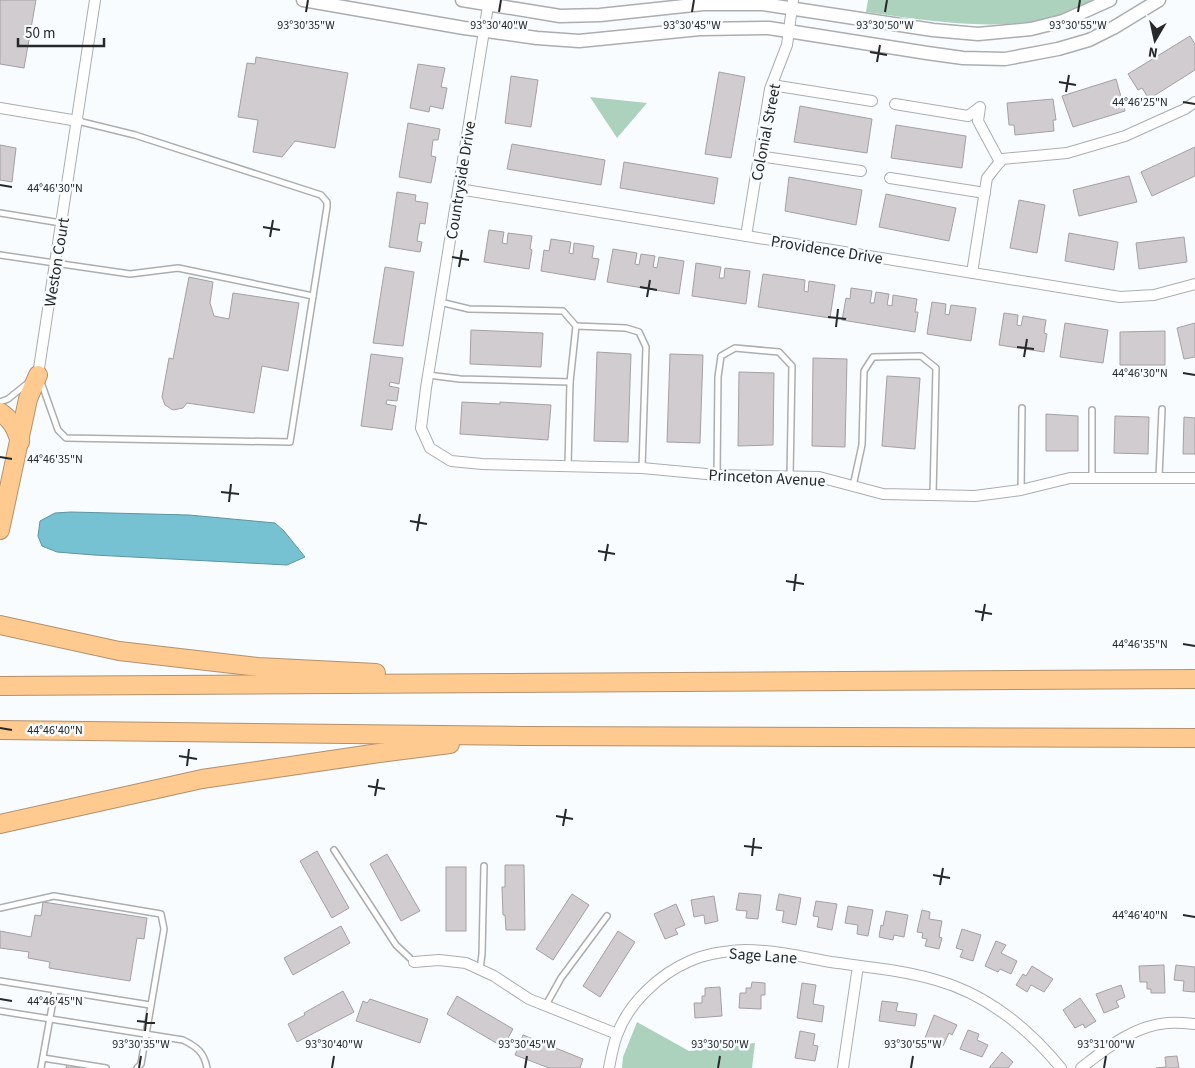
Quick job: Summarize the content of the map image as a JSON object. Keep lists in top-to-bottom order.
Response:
{
  "streets": {
    "street": [
      "Colonial Street",
      "Countryside Drive",
      "Providence Drive",
      "Weston Court",
      "Princeton Avenue",
      "Sage Lane"
    ]
  },
  "crossings": [
    ["Colonial Street", "Providence Drive"],
    ["Countryside Drive", "Providence Drive"],
    ["Countryside Drive", "Princeton Avenue"]
  ],
  "scale_bar": "50 m",
  "north": "bottom",
  "coordinates": [
    "93°30'35\"W",
    "93°30'40\"W",
    "93°30'45\"W",
    "93°30'50\"W",
    "93°30'55\"W",
    "44°46'25\"N",
    "44°46'30\"N",
    "44°46'35\"N",
    "44°46'40\"N",
    "44°46'45\"N",
    "93°31'00\"W"
  ]
}
